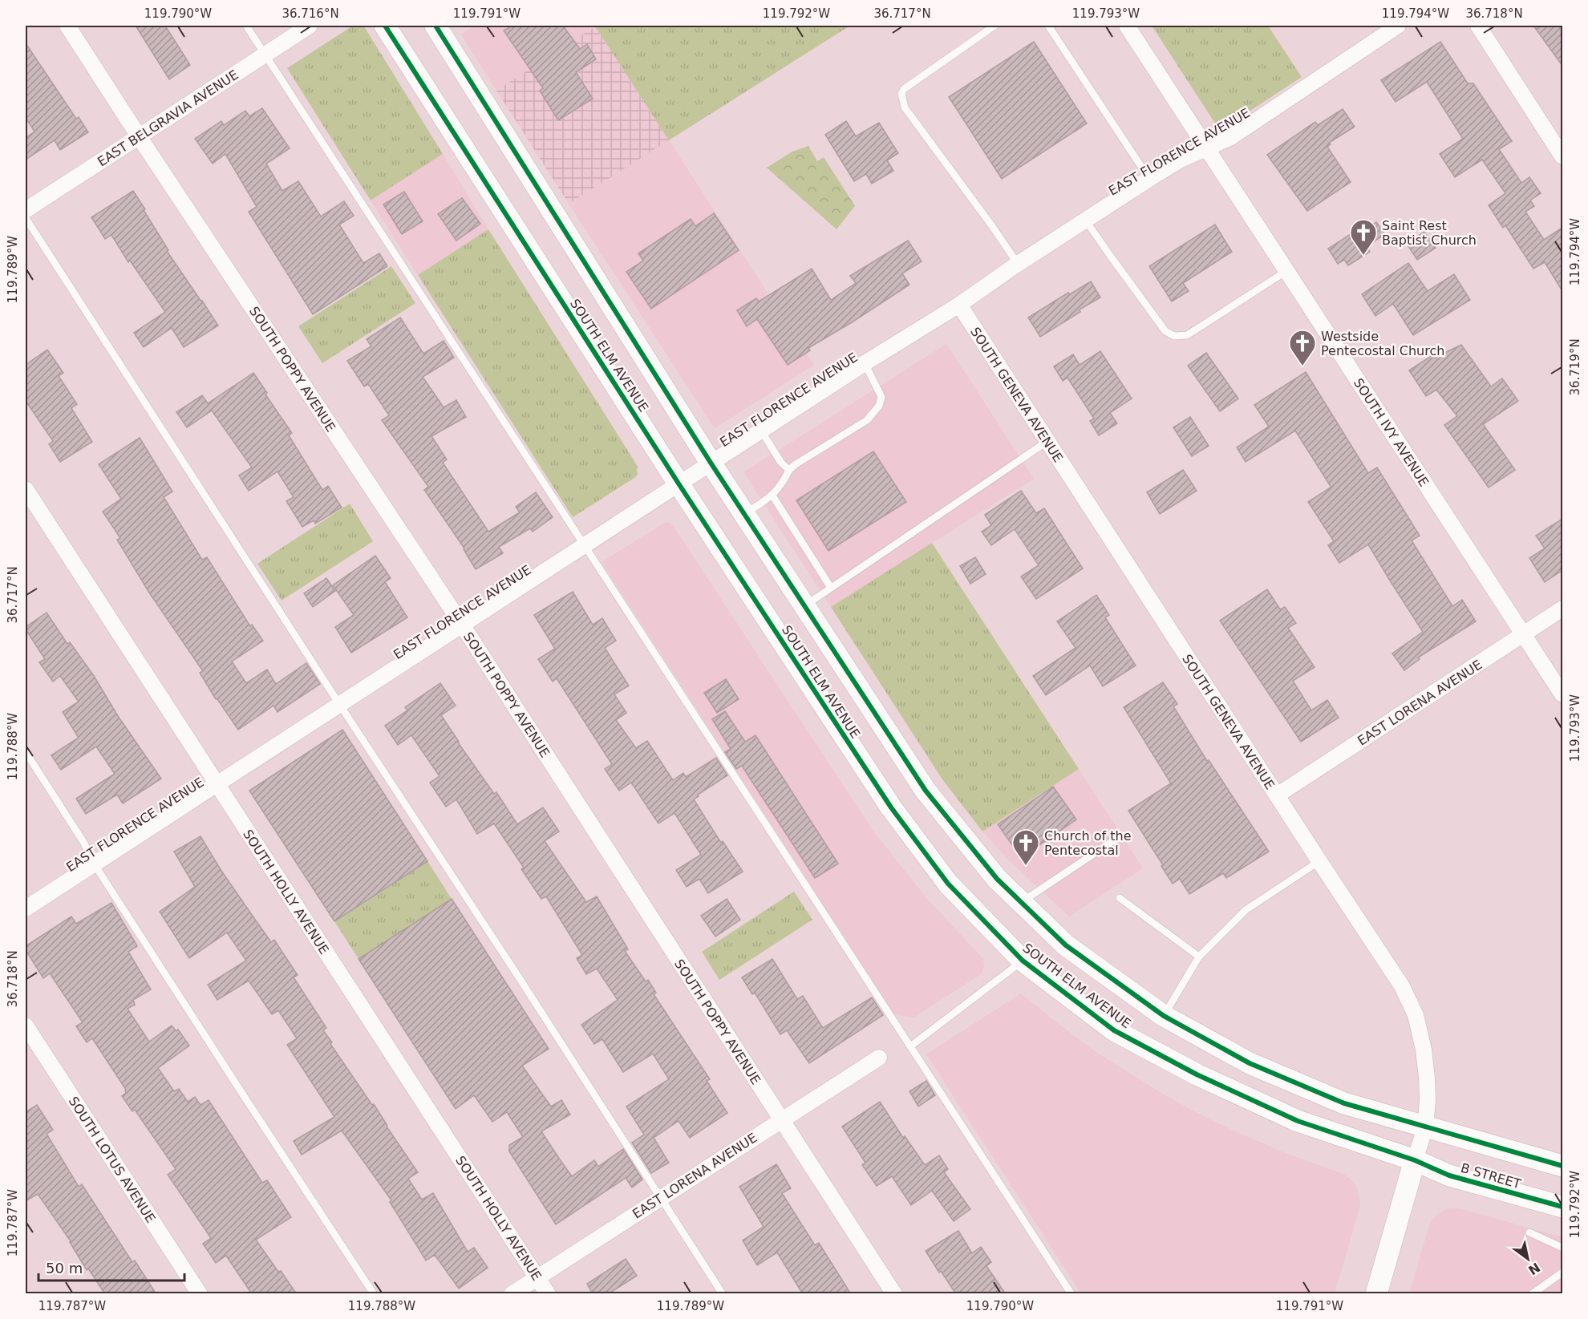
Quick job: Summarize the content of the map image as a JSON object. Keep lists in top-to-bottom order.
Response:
{
  "streets": {
    "main road": ["SOUTH ELM AVENUE", "B STREET"],
    "street": [
      "EAST BELGRAVIA AVENUE",
      "EAST FLORENCE AVENUE",
      "SOUTH POPPY AVENUE",
      "SOUTH GENEVA AVENUE",
      "SOUTH IVY AVENUE",
      "EAST LORENA AVENUE",
      "SOUTH HOLLY AVENUE",
      "SOUTH LOTUS AVENUE"
    ]
  },
  "crossings": [
    ["EAST BELGRAVIA AVENUE", "SOUTH POPPY AVENUE"],
    ["EAST FLORENCE AVENUE", "SOUTH ELM AVENUE"],
    ["EAST FLORENCE AVENUE", "SOUTH POPPY AVENUE"],
    ["EAST FLORENCE AVENUE", "SOUTH GENEVA AVENUE"],
    ["EAST FLORENCE AVENUE", "SOUTH IVY AVENUE"],
    ["EAST FLORENCE AVENUE", "SOUTH HOLLY AVENUE"],
    ["SOUTH ELM AVENUE", "SOUTH GENEVA AVENUE"],
    ["SOUTH ELM AVENUE", "B STREET"],
    ["SOUTH POPPY AVENUE", "EAST LORENA AVENUE"],
    ["SOUTH GENEVA AVENUE", "EAST LORENA AVENUE"],
    ["SOUTH GENEVA AVENUE", "B STREET"],
    ["SOUTH IVY AVENUE", "EAST LORENA AVENUE"],
    ["EAST LORENA AVENUE", "SOUTH HOLLY AVENUE"]
  ],
  "places": {
    "church": ["Saint Rest Baptist Church", "Westside Pentecostal Church", "Church of the Pentecostal"]
  },
  "scale_bar": "50 m",
  "north": "bottom right",
  "coordinates": [
    "119.790°W",
    "36.716°N",
    "119.791°W",
    "119.792°W",
    "36.717°N",
    "119.793°W",
    "119.794°W",
    "36.718°N",
    "119.789°W",
    "36.719°N",
    "119.788°W",
    "119.787°W"
  ]
}
